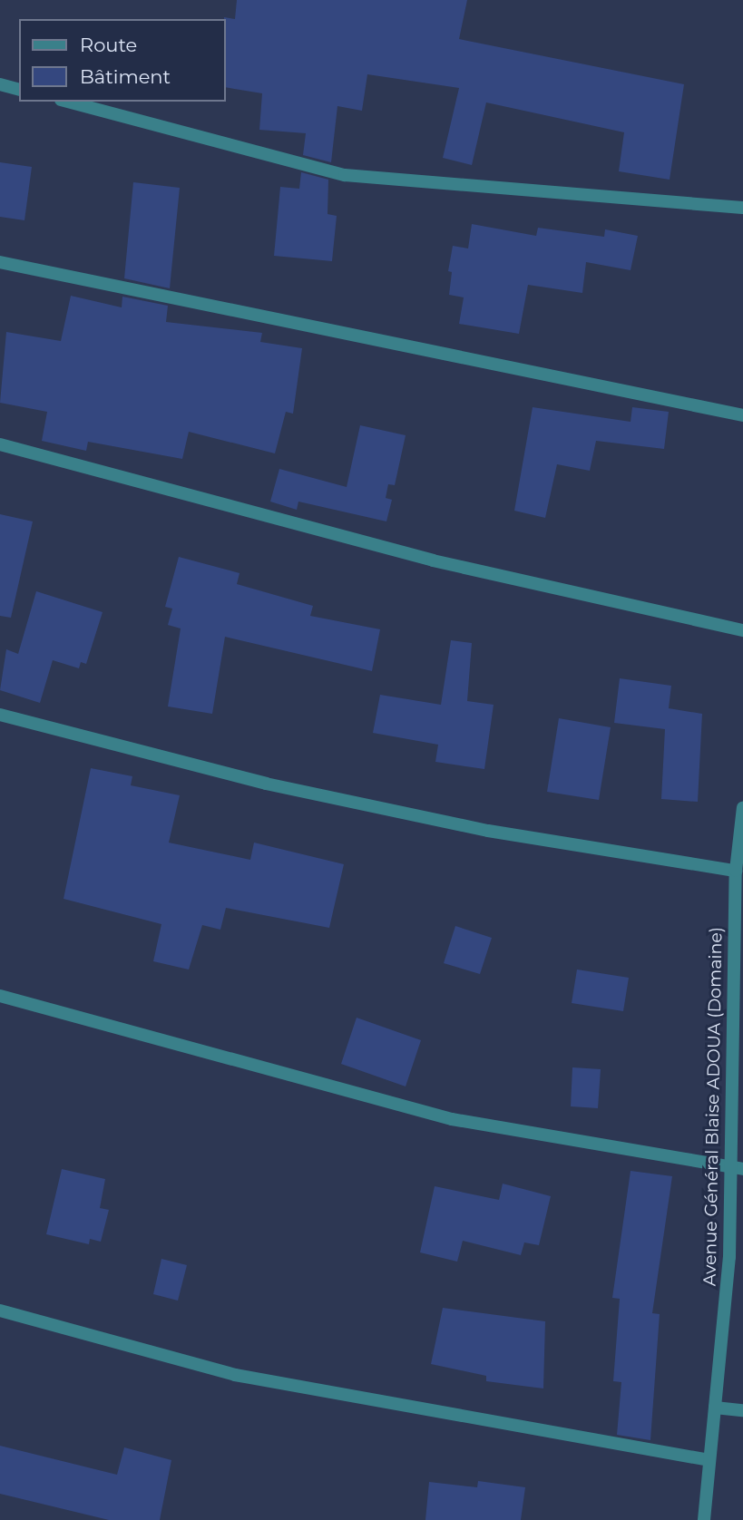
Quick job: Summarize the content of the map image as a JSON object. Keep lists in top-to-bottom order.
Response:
{
  "streets": {
    "street": ["Avenue Général Blaise ADOUA (Domaine)"]
  },
  "legend": ["Route", "Bâtiment"]
}
